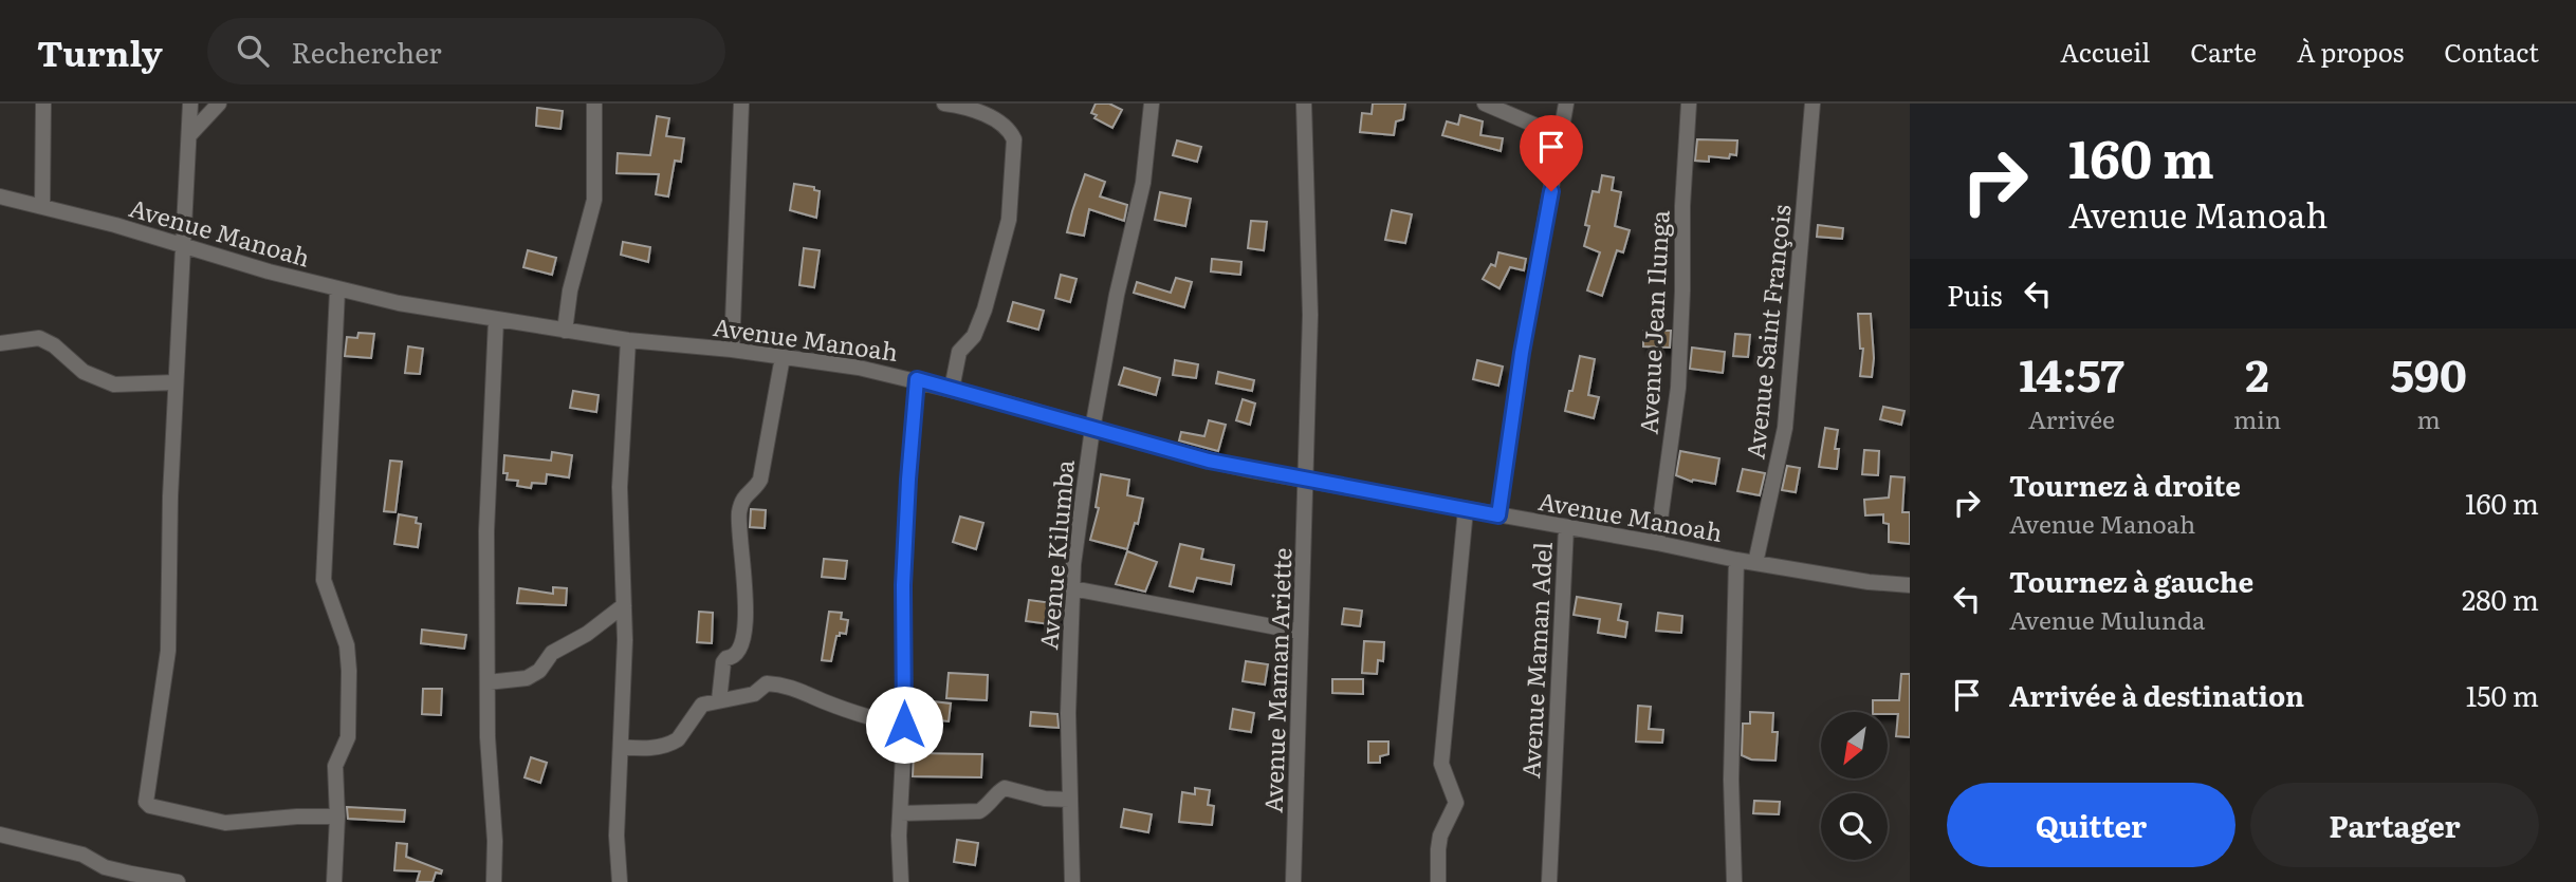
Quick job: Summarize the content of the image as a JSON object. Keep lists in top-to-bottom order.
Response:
{
  "streets": {
    "street": [
      "Avenue Manoah",
      "Avenue Jean Ilunga",
      "Avenue Saint François",
      "Avenue Kilumba",
      "Avenue Maman Adel",
      "Avenue Maman Ariette"
    ]
  },
  "crossings": [
    ["Avenue Manoah", "Avenue Jean Ilunga"],
    ["Avenue Manoah", "Avenue Saint François"],
    ["Avenue Manoah", "Avenue Kilumba"],
    ["Avenue Manoah", "Avenue Maman Adel"],
    ["Avenue Manoah", "Avenue Maman Ariette"]
  ],
  "north": "bottom left",
  "page": {
    "header": "Turnly",
    "search": "Rechercher",
    "nav": [
      "Accueil",
      "Carte",
      "À propos",
      "Contact"
    ],
    "turn": ["160 m", "Avenue Manoah"],
    "then": "Puis",
    "eta": [
      "14:57",
      "Arrivée",
      "2",
      "min",
      "590",
      "m"
    ],
    "list": [
      {
        "name": "Tournez à droite",
        "note": "Avenue Manoah",
        "value": "160 m"
      },
      {
        "name": "Tournez à gauche",
        "note": "Avenue Mulunda",
        "value": "280 m"
      },
      {
        "name": "Arrivée à destination",
        "value": "150 m"
      }
    ],
    "buttons": ["Quitter", "Partager"]
  }
}
